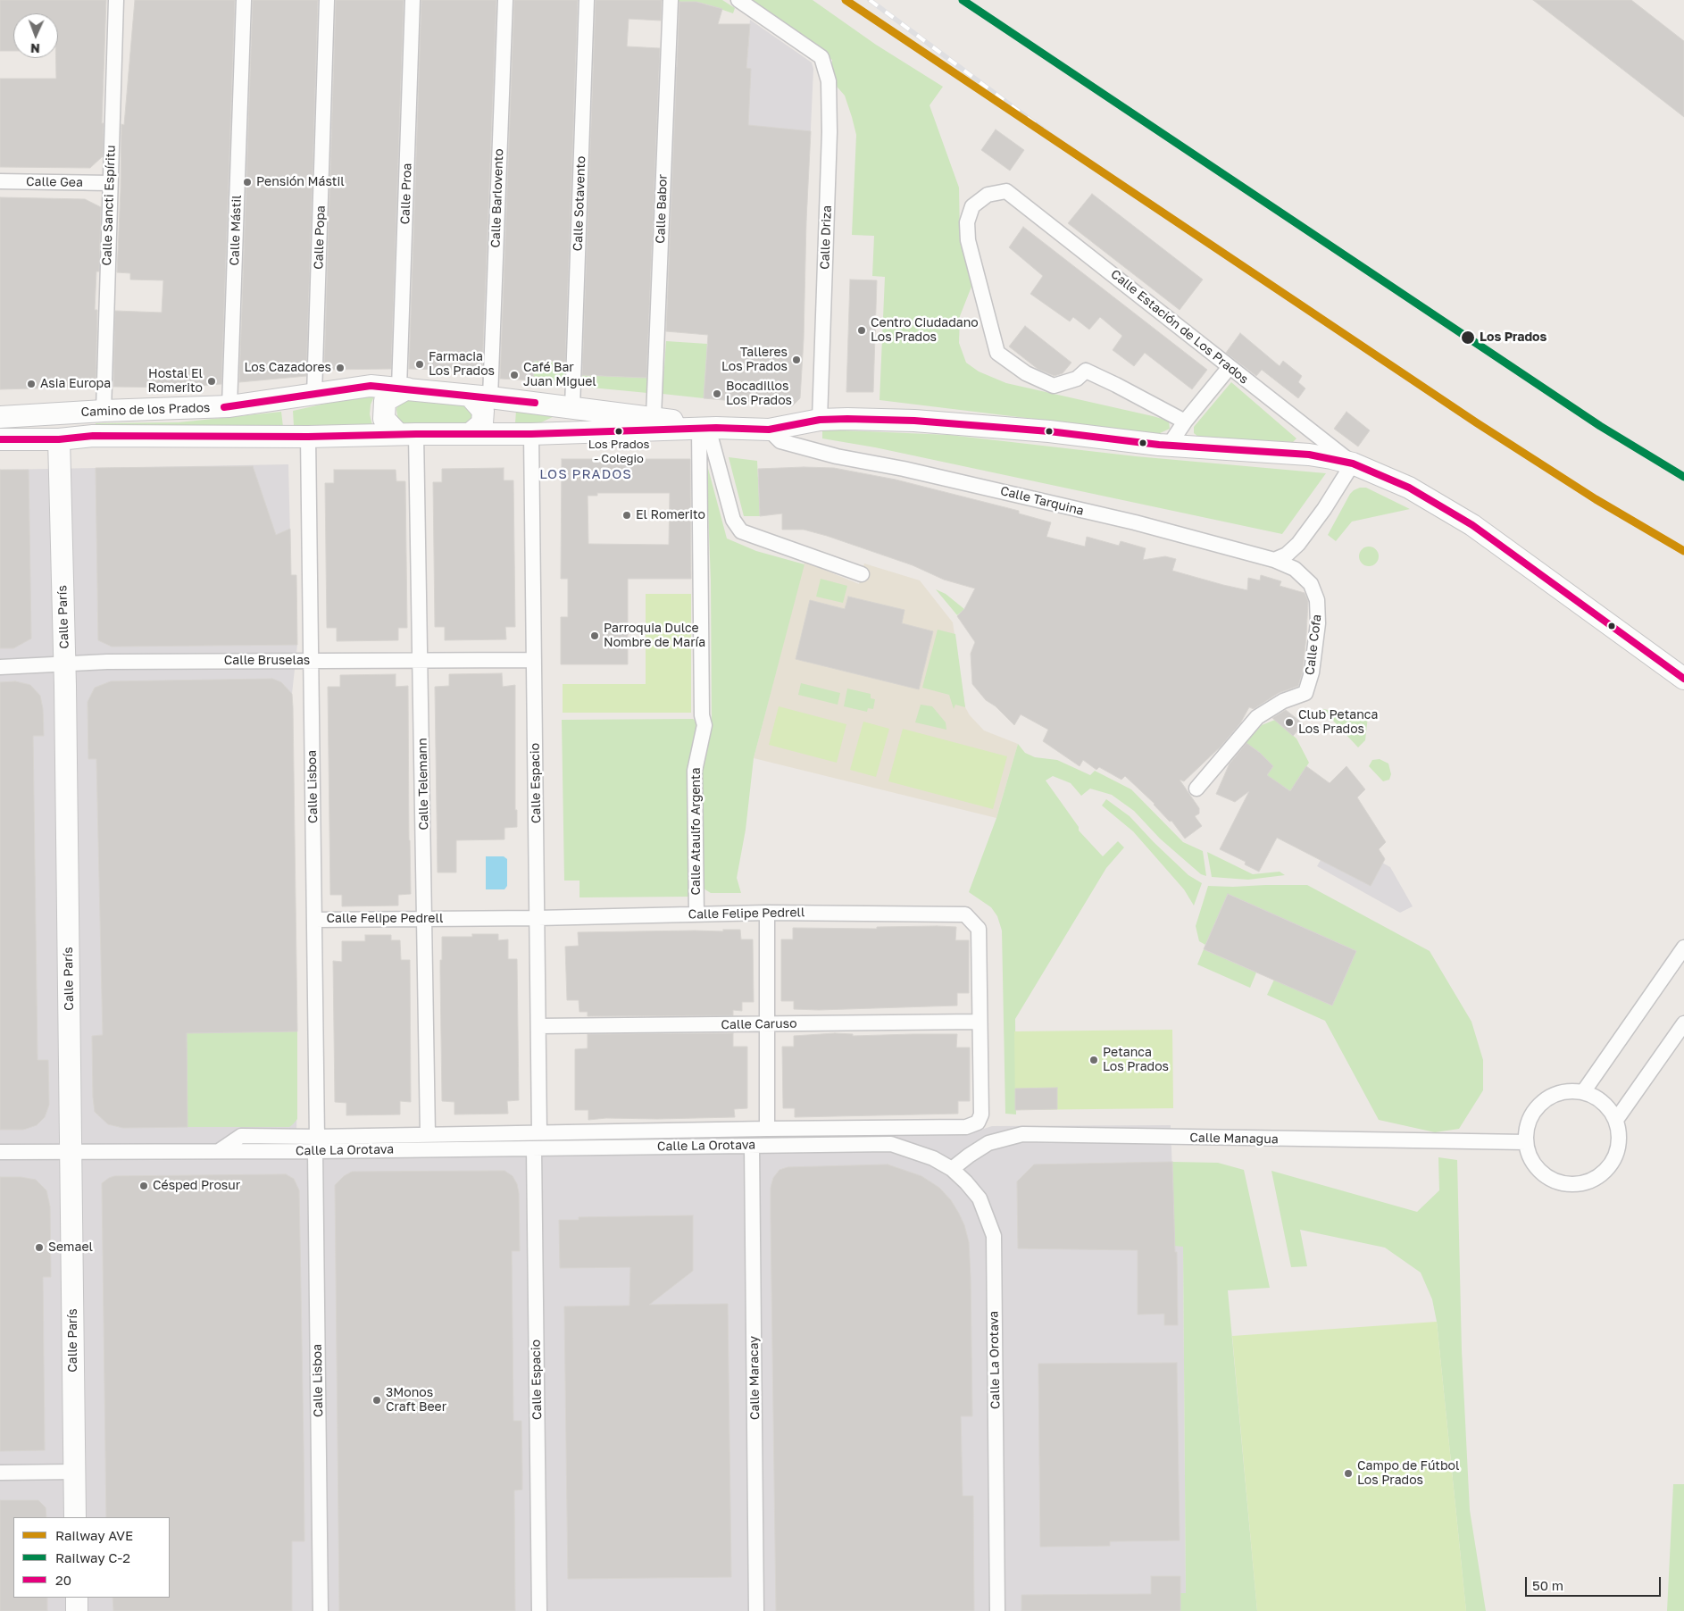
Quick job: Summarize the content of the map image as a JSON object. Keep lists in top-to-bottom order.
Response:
{
  "streets": {
    "main road": ["Camino de los Prados", "Calle París"],
    "street": [
      "Calle Gea",
      "Calle Proa",
      "Calle Barlovento",
      "Calle Sotavento",
      "Calle Sancti Espíritu",
      "Calle Babor",
      "Calle Mástil",
      "Calle Popa",
      "Calle Driza",
      "Calle Estación de Los Prados",
      "Calle Tarquina",
      "Calle Cofa",
      "Calle Bruselas",
      "Calle Espacio",
      "Calle Telemann",
      "Calle Lisboa",
      "Calle Ataulfo Argenta",
      "Calle Felipe Pedrell",
      "Calle Caruso",
      "Calle Managua",
      "Calle La Orotava",
      "Calle Maracay"
    ]
  },
  "crossings": [
    ["Calle Gea", "Calle Sancti Espíritu"],
    ["Calle Proa", "Camino de los Prados"],
    ["Calle Barlovento", "Camino de los Prados"],
    ["Calle Sotavento", "Camino de los Prados"],
    ["Calle Sancti Espíritu", "Camino de los Prados"],
    ["Calle Babor", "Camino de los Prados"],
    ["Calle Mástil", "Camino de los Prados"],
    ["Calle Popa", "Camino de los Prados"],
    ["Calle Driza", "Camino de los Prados"],
    ["Calle Estación de Los Prados", "Camino de los Prados"],
    ["Camino de los Prados", "Calle Tarquina"],
    ["Camino de los Prados", "Calle París"],
    ["Camino de los Prados", "Calle Espacio"],
    ["Camino de los Prados", "Calle Telemann"],
    ["Camino de los Prados", "Calle Lisboa"],
    ["Camino de los Prados", "Calle Ataulfo Argenta"],
    ["Calle Tarquina", "Calle Cofa"],
    ["Calle París", "Calle Bruselas"],
    ["Calle Bruselas", "Calle Espacio"],
    ["Calle Bruselas", "Calle Telemann"],
    ["Calle Bruselas", "Calle Lisboa"],
    ["Calle Espacio", "Calle Felipe Pedrell"],
    ["Calle Espacio", "Calle Caruso"],
    ["Calle Espacio", "Calle La Orotava"],
    ["Calle Telemann", "Calle Felipe Pedrell"],
    ["Calle Lisboa", "Calle Felipe Pedrell"],
    ["Calle Lisboa", "Calle La Orotava"],
    ["Calle Ataulfo Argenta", "Calle Felipe Pedrell"],
    ["Calle Felipe Pedrell", "Calle Caruso"],
    ["Calle Managua", "Calle La Orotava"],
    ["Calle La Orotava", "Calle Maracay"]
  ],
  "districts": ["LOS PRADOS"],
  "places": [
    "Pensión Mástil",
    "Centro Ciudadano Los Prados",
    "Los Prados",
    "Talleres Los Prados",
    "Farmacia Los Prados",
    "Los Cazadores",
    "Café Bar Juan Miguel",
    "Hostal El Romerito",
    "Asia Europa",
    "Bocadillos Los Prados",
    "Los Prados - Colegio",
    "El Romerito",
    "Parroquia Dulce Nombre de María",
    "Club Petanca Los Prados",
    "Petanca Los Prados",
    "Césped Prosur",
    "Semael",
    "3Monos Craft Beer",
    "Campo de Fútbol Los Prados"
  ],
  "lines": ["rail line AVE", "rail line C-2", "transit line 20"],
  "legend": ["Railway AVE", "Railway C-2", "20"],
  "scale_bar": "50 m",
  "north": "bottom"
}
